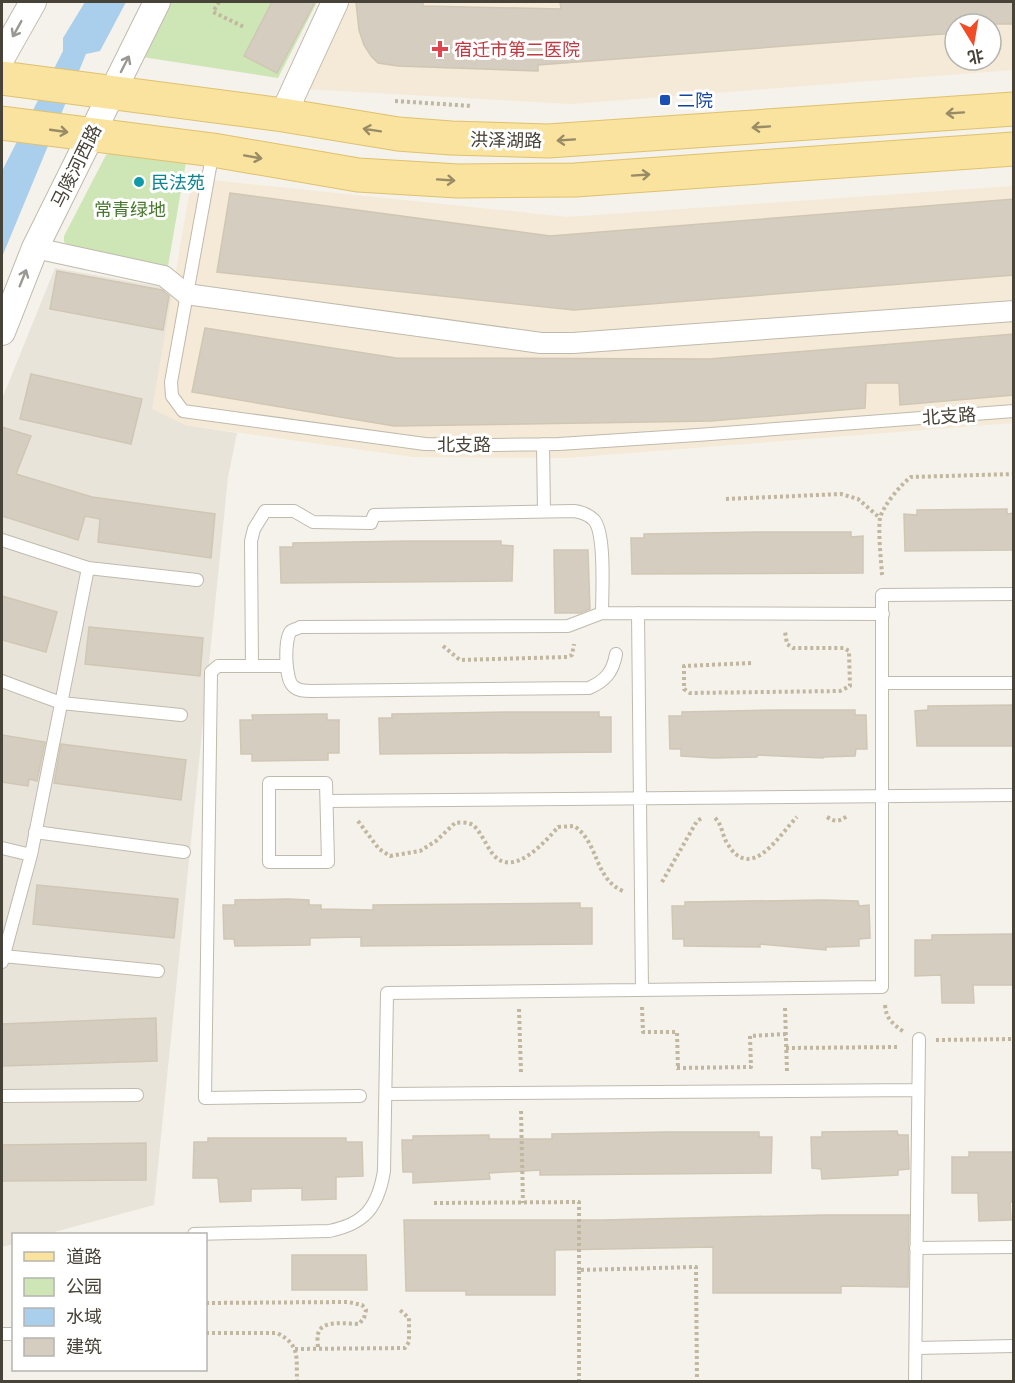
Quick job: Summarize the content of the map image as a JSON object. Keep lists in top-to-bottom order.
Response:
{
  "streets": {
    "main road": ["洪泽湖路"],
    "street": ["马陵河西路"],
    "lane": ["北支路"]
  },
  "crossings": [
    ["洪泽湖路", "马陵河西路"]
  ],
  "parks": ["常青绿地"],
  "places": {
    "health": ["宿迁市第二医院"],
    "transit": ["二院"],
    "other": ["民法苑"]
  },
  "legend": [
    "道路",
    "公园",
    "水域",
    "建筑"
  ],
  "north": "bottom"
}
